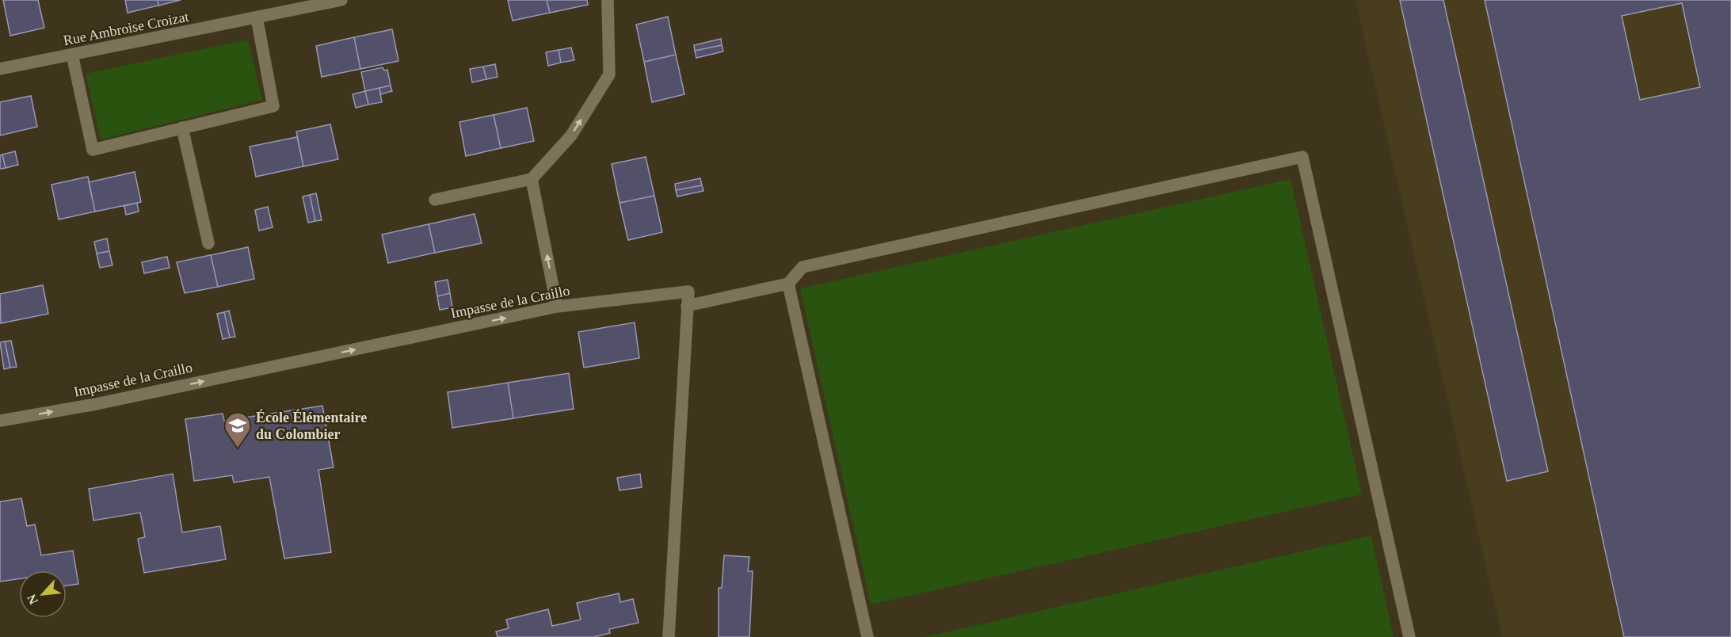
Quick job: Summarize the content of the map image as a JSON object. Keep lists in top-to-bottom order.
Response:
{
  "streets": {
    "street": ["Rue Ambroise Croizat", "Impasse de la Craillo"]
  },
  "one_way": ["Impasse de la Craillo"],
  "places": {
    "school or university": ["École Élémentaire du Colombier"]
  },
  "north": "bottom left"
}
